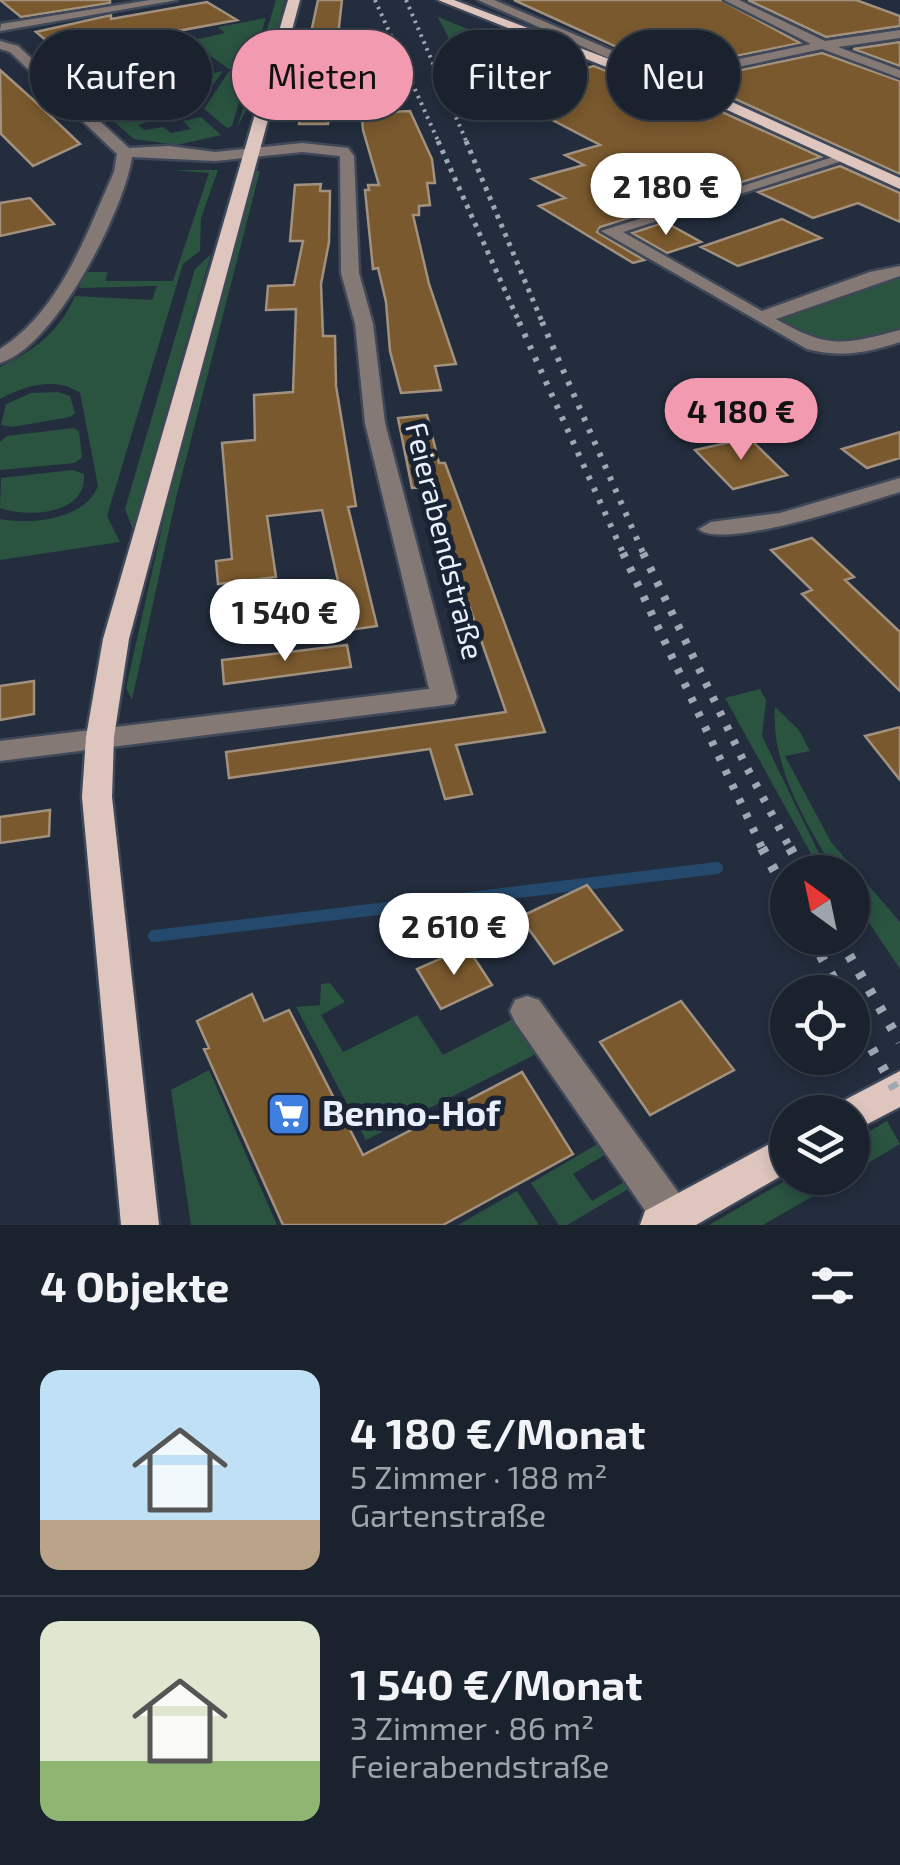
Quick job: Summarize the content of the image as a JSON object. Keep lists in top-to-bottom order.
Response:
{
  "streets": {
    "street": ["Feierabendstraße"]
  },
  "places": {
    "supermarket": ["Benno-Hof"]
  },
  "north": "top left",
  "page": {
    "chip": [
      "Kaufen",
      "Mieten",
      "Filter",
      "Neu"
    ],
    "price": [
      "2 180 €",
      "4 180 €",
      "1 540 €",
      "2 610 €"
    ],
    "heading": "4 Objekte",
    "list": [
      {
        "name": "4 180 €/Monat",
        "note": "5 Zimmer · 188 m² · Gartenstraße"
      },
      {
        "name": "1 540 €/Monat",
        "note": "3 Zimmer · 86 m² · Feierabendstraße"
      }
    ]
  }
}
